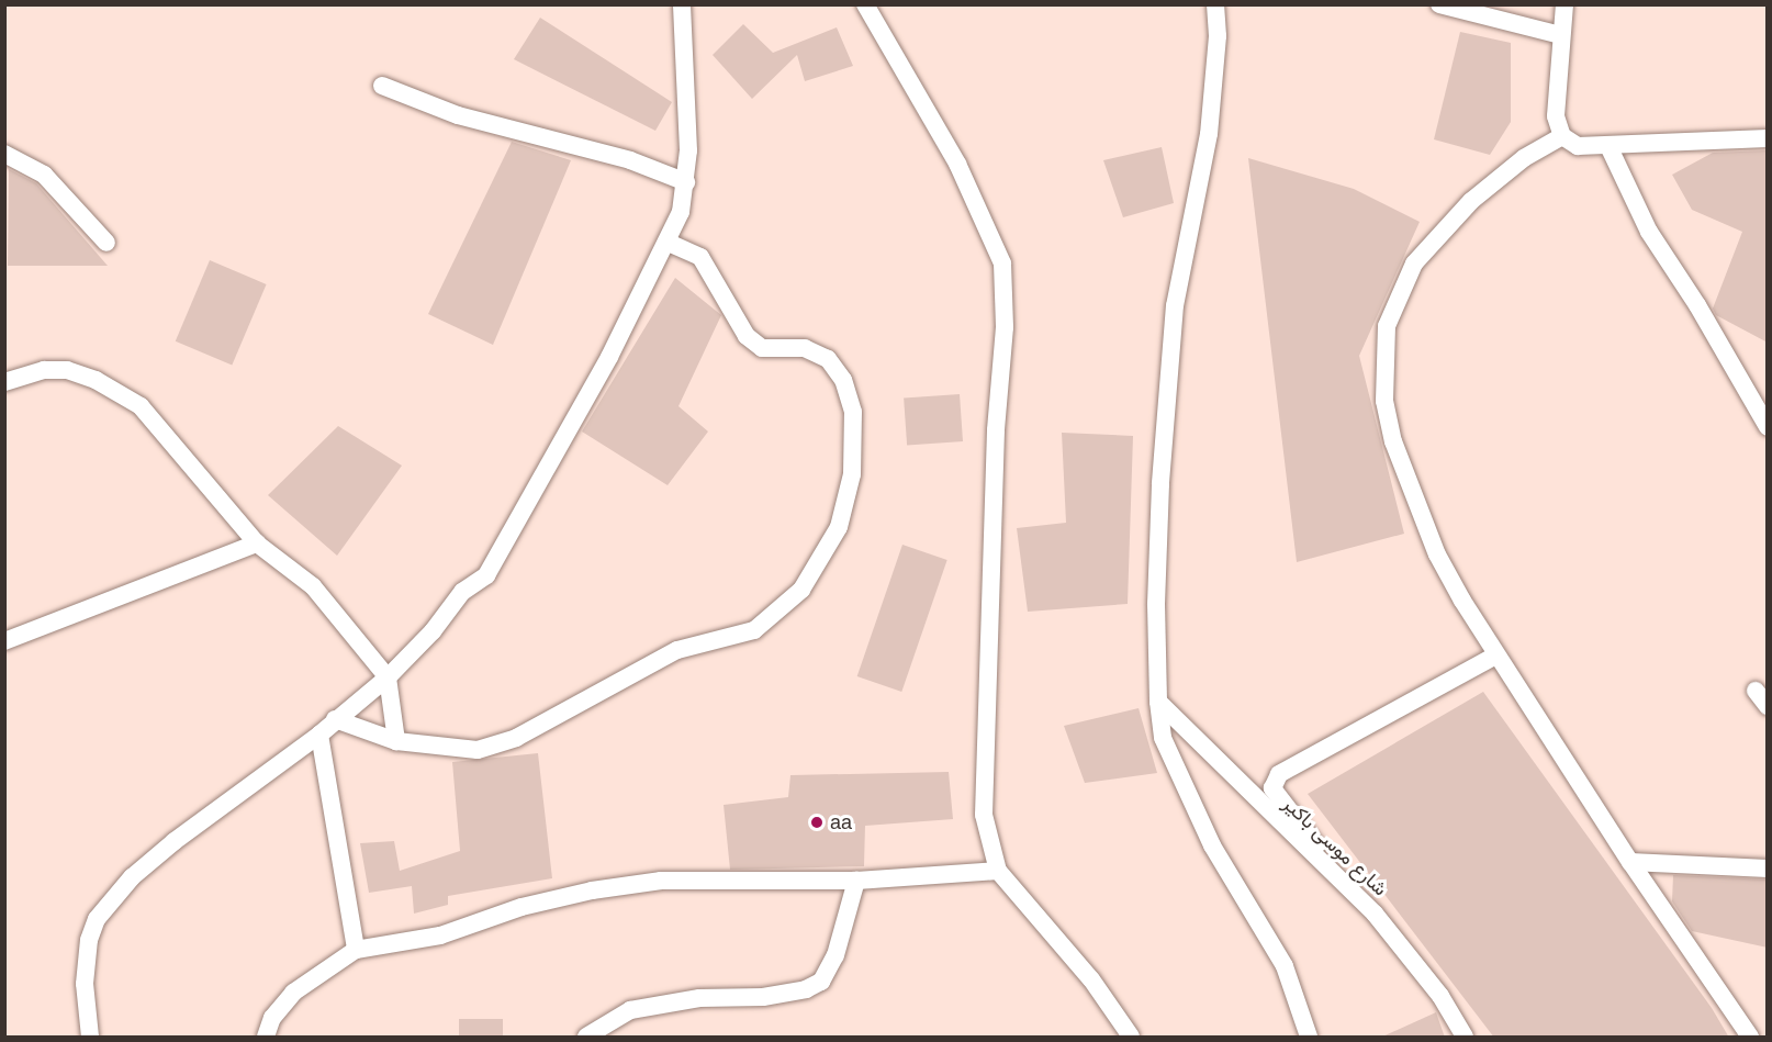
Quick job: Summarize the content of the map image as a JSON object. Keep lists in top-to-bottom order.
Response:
{
  "streets": {
    "street": ["شارع موسى باكير"]
  },
  "places": ["aa"]
}
